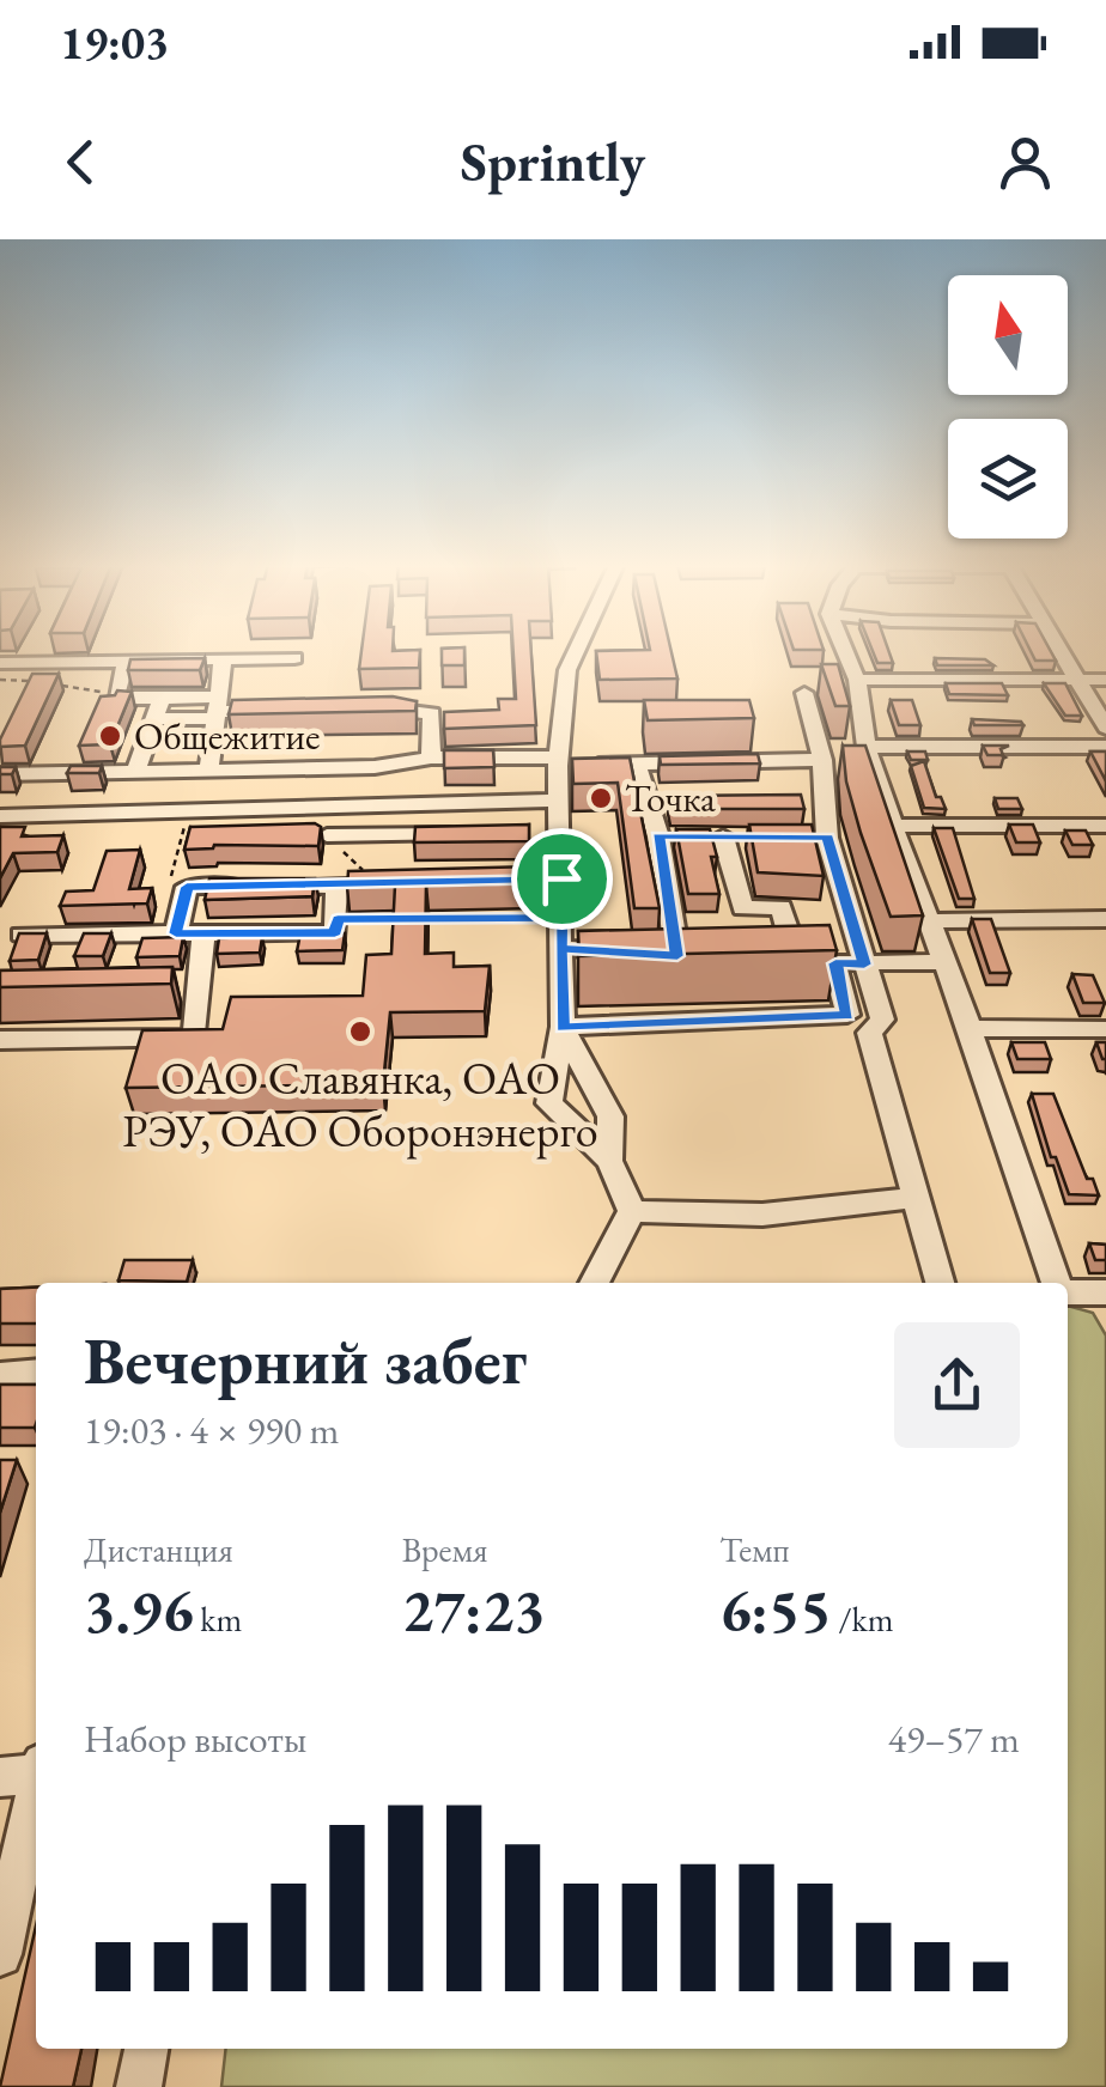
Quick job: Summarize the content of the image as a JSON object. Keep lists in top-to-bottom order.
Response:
{
  "places": ["Общежитие", "Точка", "ОАО Славянка, ОАО РЭУ, ОАО Оборонэнерго"],
  "north": "top",
  "page": {
    "status": "19:03",
    "header": "Sprintly",
    "heading": ["Вечерний забег", "19:03 · 4 × 990 m"],
    "stats": [
      ["Дистанция", "3.96 km"],
      ["Время", "27:23"],
      ["Темп", "6:55 /km"]
    ],
    "chart": ["Набор высоты", "49–57 m"]
  }
}
